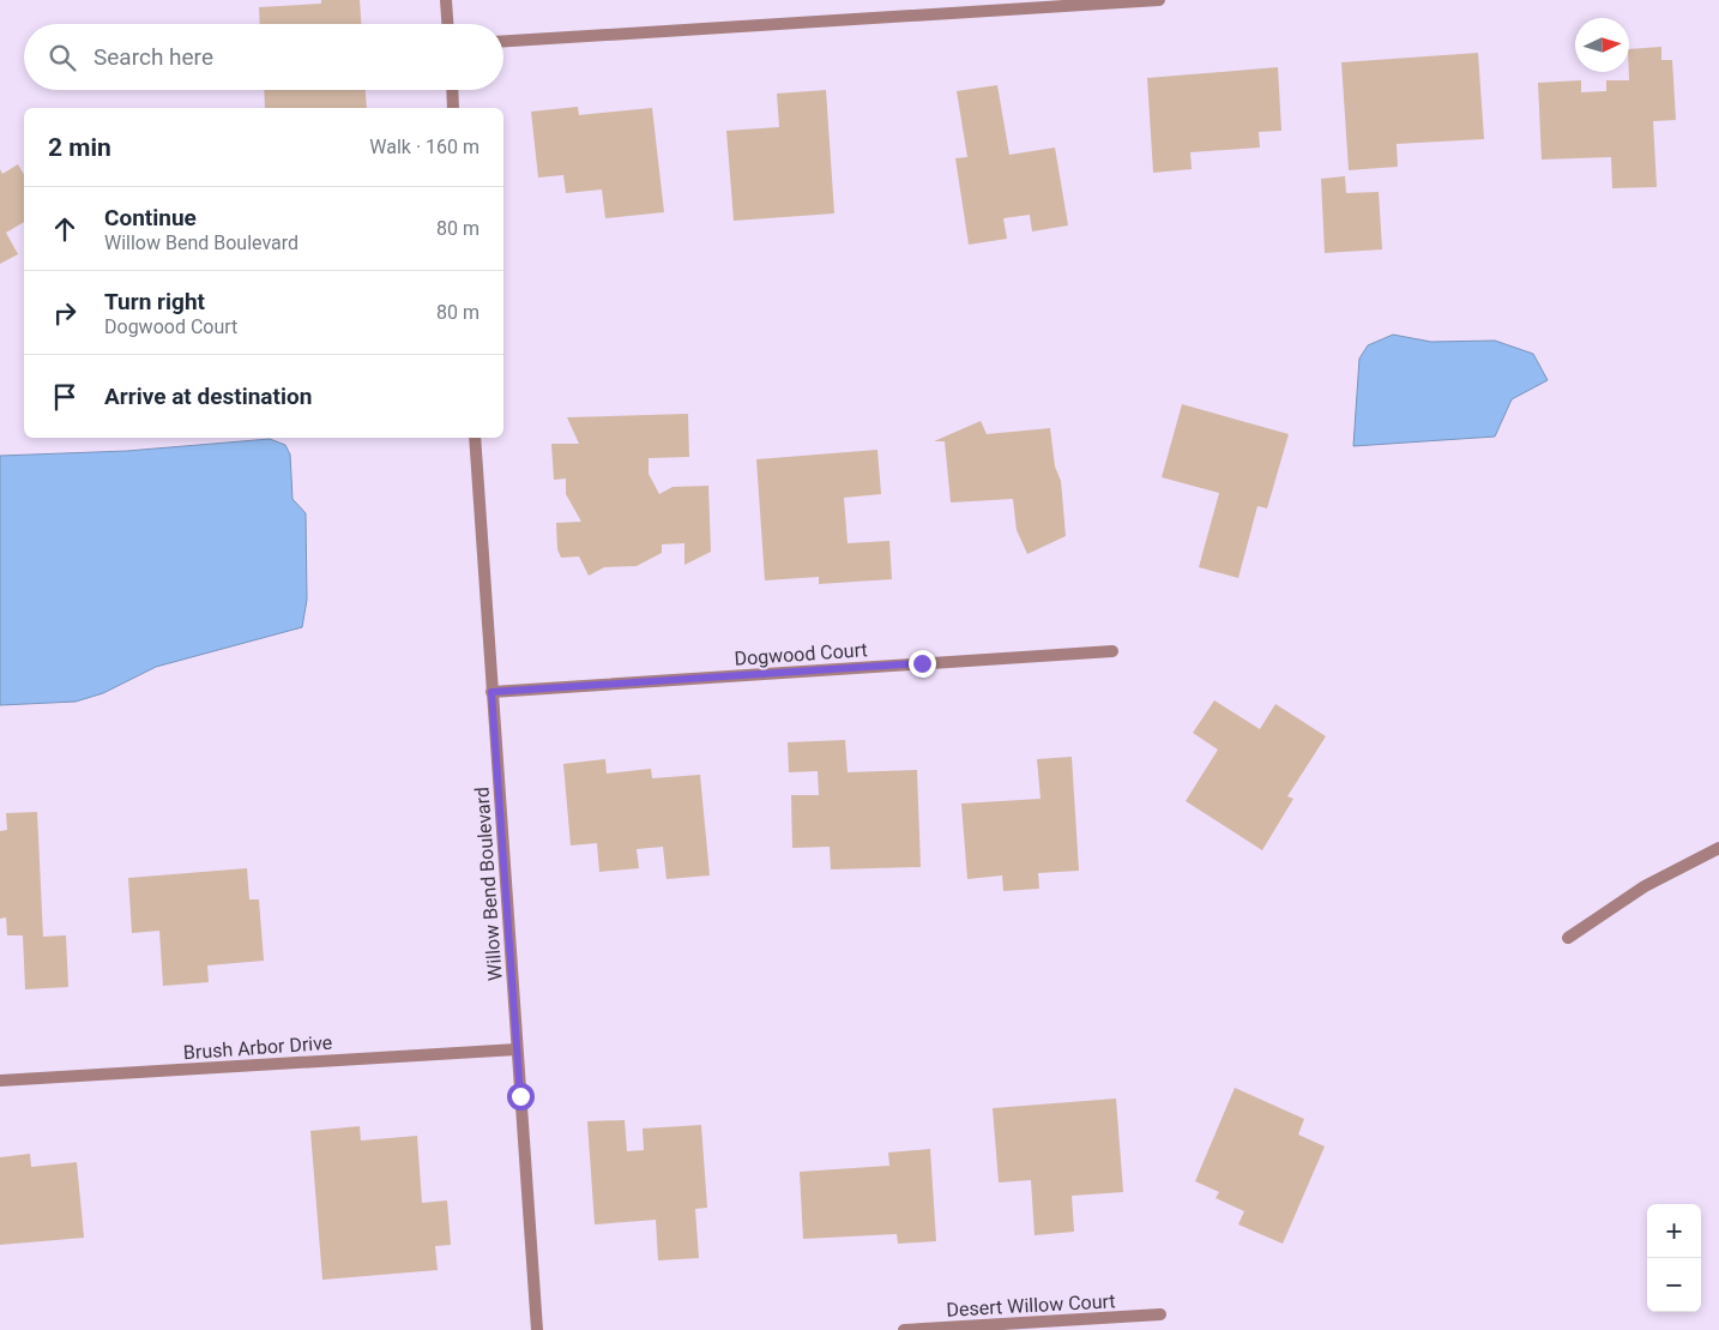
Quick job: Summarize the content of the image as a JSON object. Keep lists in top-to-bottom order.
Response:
{
  "streets": {
    "street": [
      "Dogwood Court",
      "Willow Bend Boulevard",
      "Brush Arbor Drive",
      "Desert Willow Court"
    ]
  },
  "crossings": [
    ["Dogwood Court", "Willow Bend Boulevard"],
    ["Willow Bend Boulevard", "Brush Arbor Drive"]
  ],
  "north": "right",
  "page": {
    "search": "Search here",
    "heading": ["2 min", "Walk · 160 m"],
    "list": [
      ["Continue", "Willow Bend Boulevard", "80 m"],
      ["Turn right", "Dogwood Court", "80 m"],
      "Arrive at destination"
    ],
    "map_buttons": ["+", "−"]
  }
}
